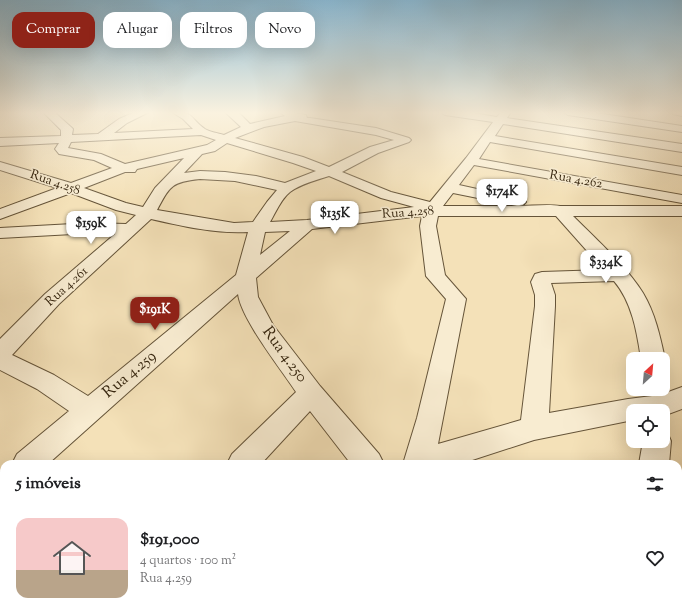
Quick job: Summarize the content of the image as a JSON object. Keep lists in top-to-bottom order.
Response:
{
  "streets": {
    "street": [
      "Rua 4.262",
      "Rua 4.258",
      "Rua 4.261",
      "Rua 4.250",
      "Rua 4.259"
    ]
  },
  "crossings": [
    ["Rua 4.258", "Rua 4.261"],
    ["Rua 4.258", "Rua 4.250"],
    ["Rua 4.258", "Rua 4.259"],
    ["Rua 4.250", "Rua 4.259"]
  ],
  "north": "top right",
  "page": {
    "chip": [
      "Comprar",
      "Alugar",
      "Filtros",
      "Novo"
    ],
    "price": [
      "$174K",
      "$135K",
      "$159K",
      "$334K",
      "$191K"
    ],
    "heading": "5 imóveis",
    "list": [
      {
        "name": "$191,000",
        "note": "4 quartos · 100 m² · Rua 4.259"
      }
    ]
  }
}
